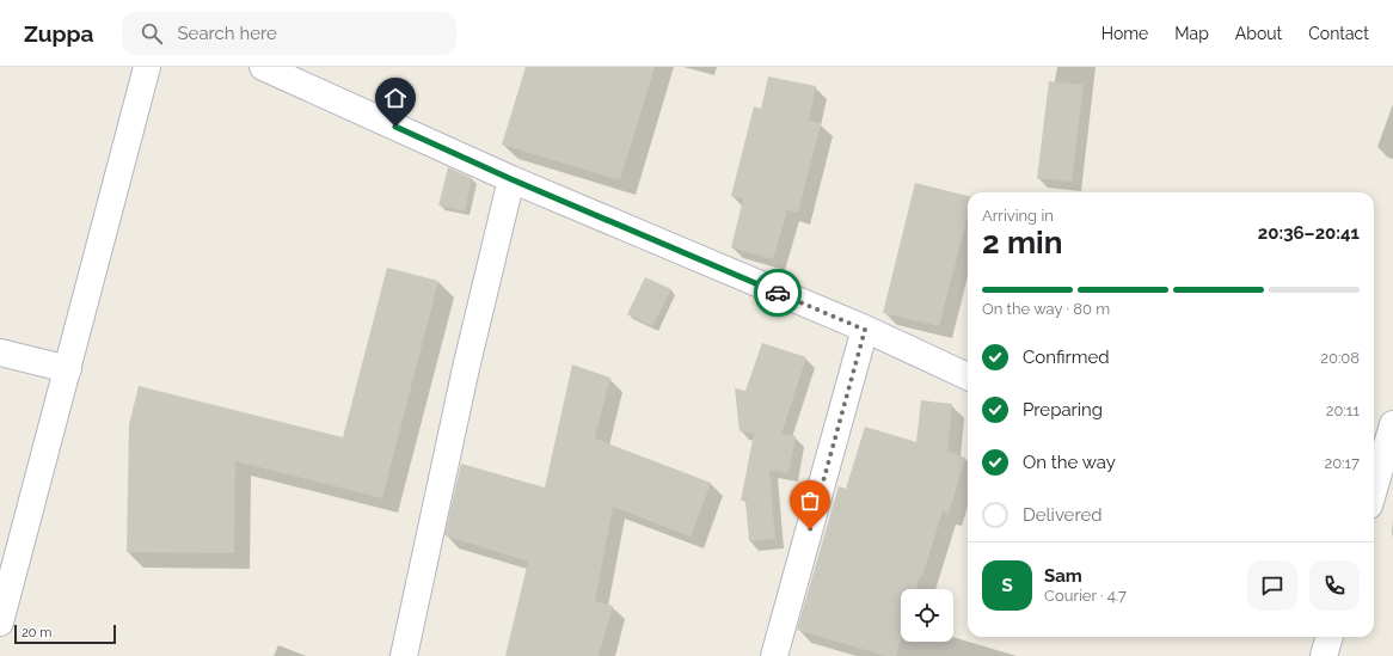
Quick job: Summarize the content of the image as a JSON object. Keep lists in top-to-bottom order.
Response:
{
  "scale_bar": "20 m",
  "page": {
    "header": "Zuppa",
    "search": "Search here",
    "nav": [
      "Home",
      "Map",
      "About",
      "Contact"
    ],
    "heading": ["2 min", "Arriving in", "20:36–20:41"],
    "panel": ["Sam", "Courier · 4.7"],
    "bar": "On the way · 80 m",
    "list": [
      ["Confirmed", "20:08"],
      ["Preparing", "20:11"],
      ["On the way", "20:17"],
      "Delivered"
    ],
    "round": "S",
    "scale": "20 m"
  }
}
